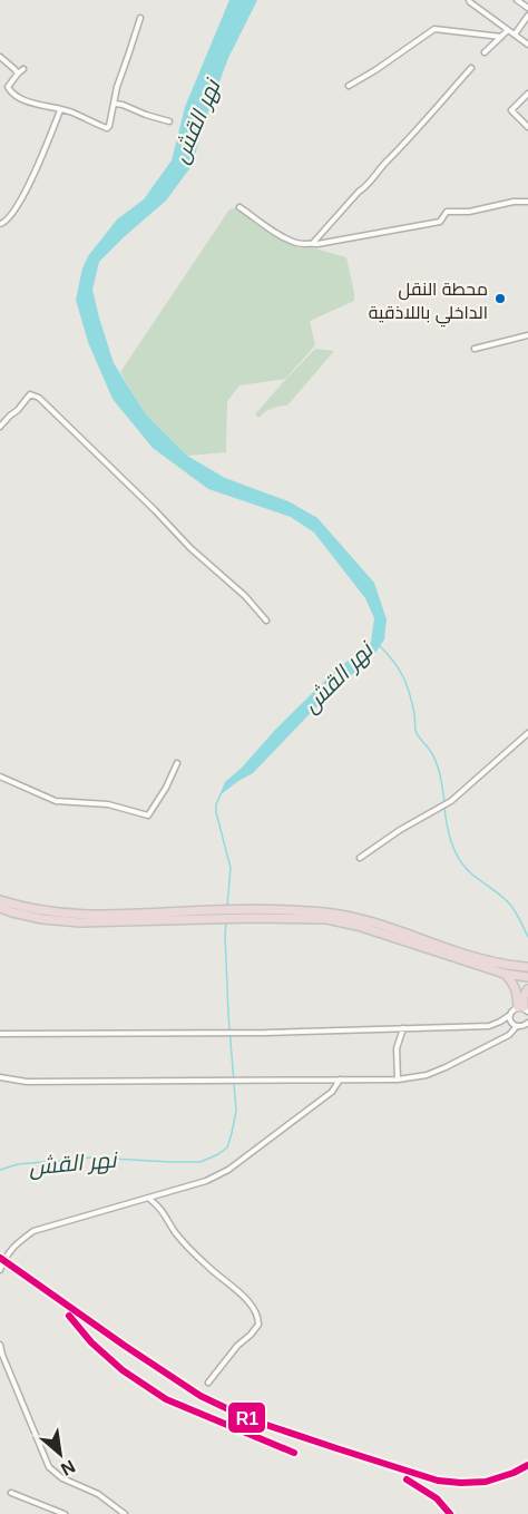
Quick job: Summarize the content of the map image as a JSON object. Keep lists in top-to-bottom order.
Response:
{
  "water": ["نهر القش"],
  "places": ["محطة النقل الداخلي باللاذقية"],
  "lines": ["transit line R1"],
  "north": "bottom right"
}
